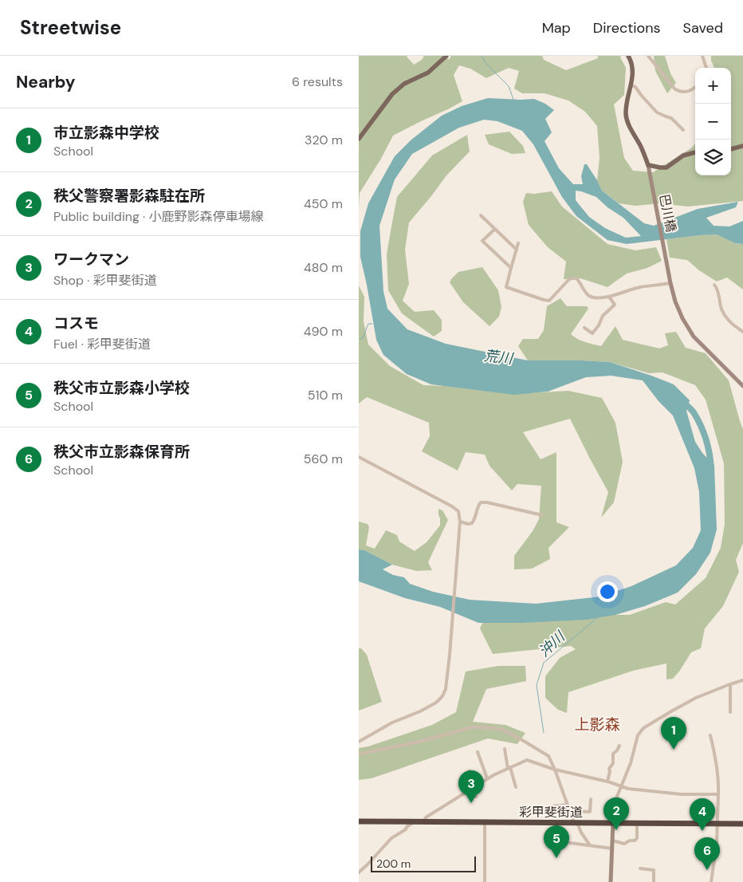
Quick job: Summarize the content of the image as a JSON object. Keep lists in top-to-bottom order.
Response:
{
  "streets": {
    "highway": ["彩甲斐街道"],
    "main road": ["巴川橋"]
  },
  "districts": ["上影森"],
  "water": ["荒川", "沖川"],
  "scale_bar": "200 m",
  "page": {
    "header": "Streetwise",
    "nav": ["Map", "Directions", "Saved"],
    "heading": ["Nearby", "6 results"],
    "map_buttons": ["+", "−"],
    "list": [
      {
        "mark": "1",
        "name": "市立影森中学校",
        "note": "School",
        "value": "320 m"
      },
      {
        "mark": "2",
        "name": "秩父警察署影森駐在所",
        "note": "Public building · 小鹿野影森停車場線",
        "value": "450 m"
      },
      {
        "mark": "3",
        "name": "ワークマン",
        "note": "Shop · 彩甲斐街道",
        "value": "480 m"
      },
      {
        "mark": "4",
        "name": "コスモ",
        "note": "Fuel · 彩甲斐街道",
        "value": "490 m"
      },
      {
        "mark": "5",
        "name": "秩父市立影森小学校",
        "note": "School",
        "value": "510 m"
      },
      {
        "mark": "6",
        "name": "秩父市立影森保育所",
        "note": "School",
        "value": "560 m"
      }
    ],
    "pins": [
      "1",
      "3",
      "2",
      "4",
      "5",
      "6"
    ],
    "scale": "200 m"
  }
}
